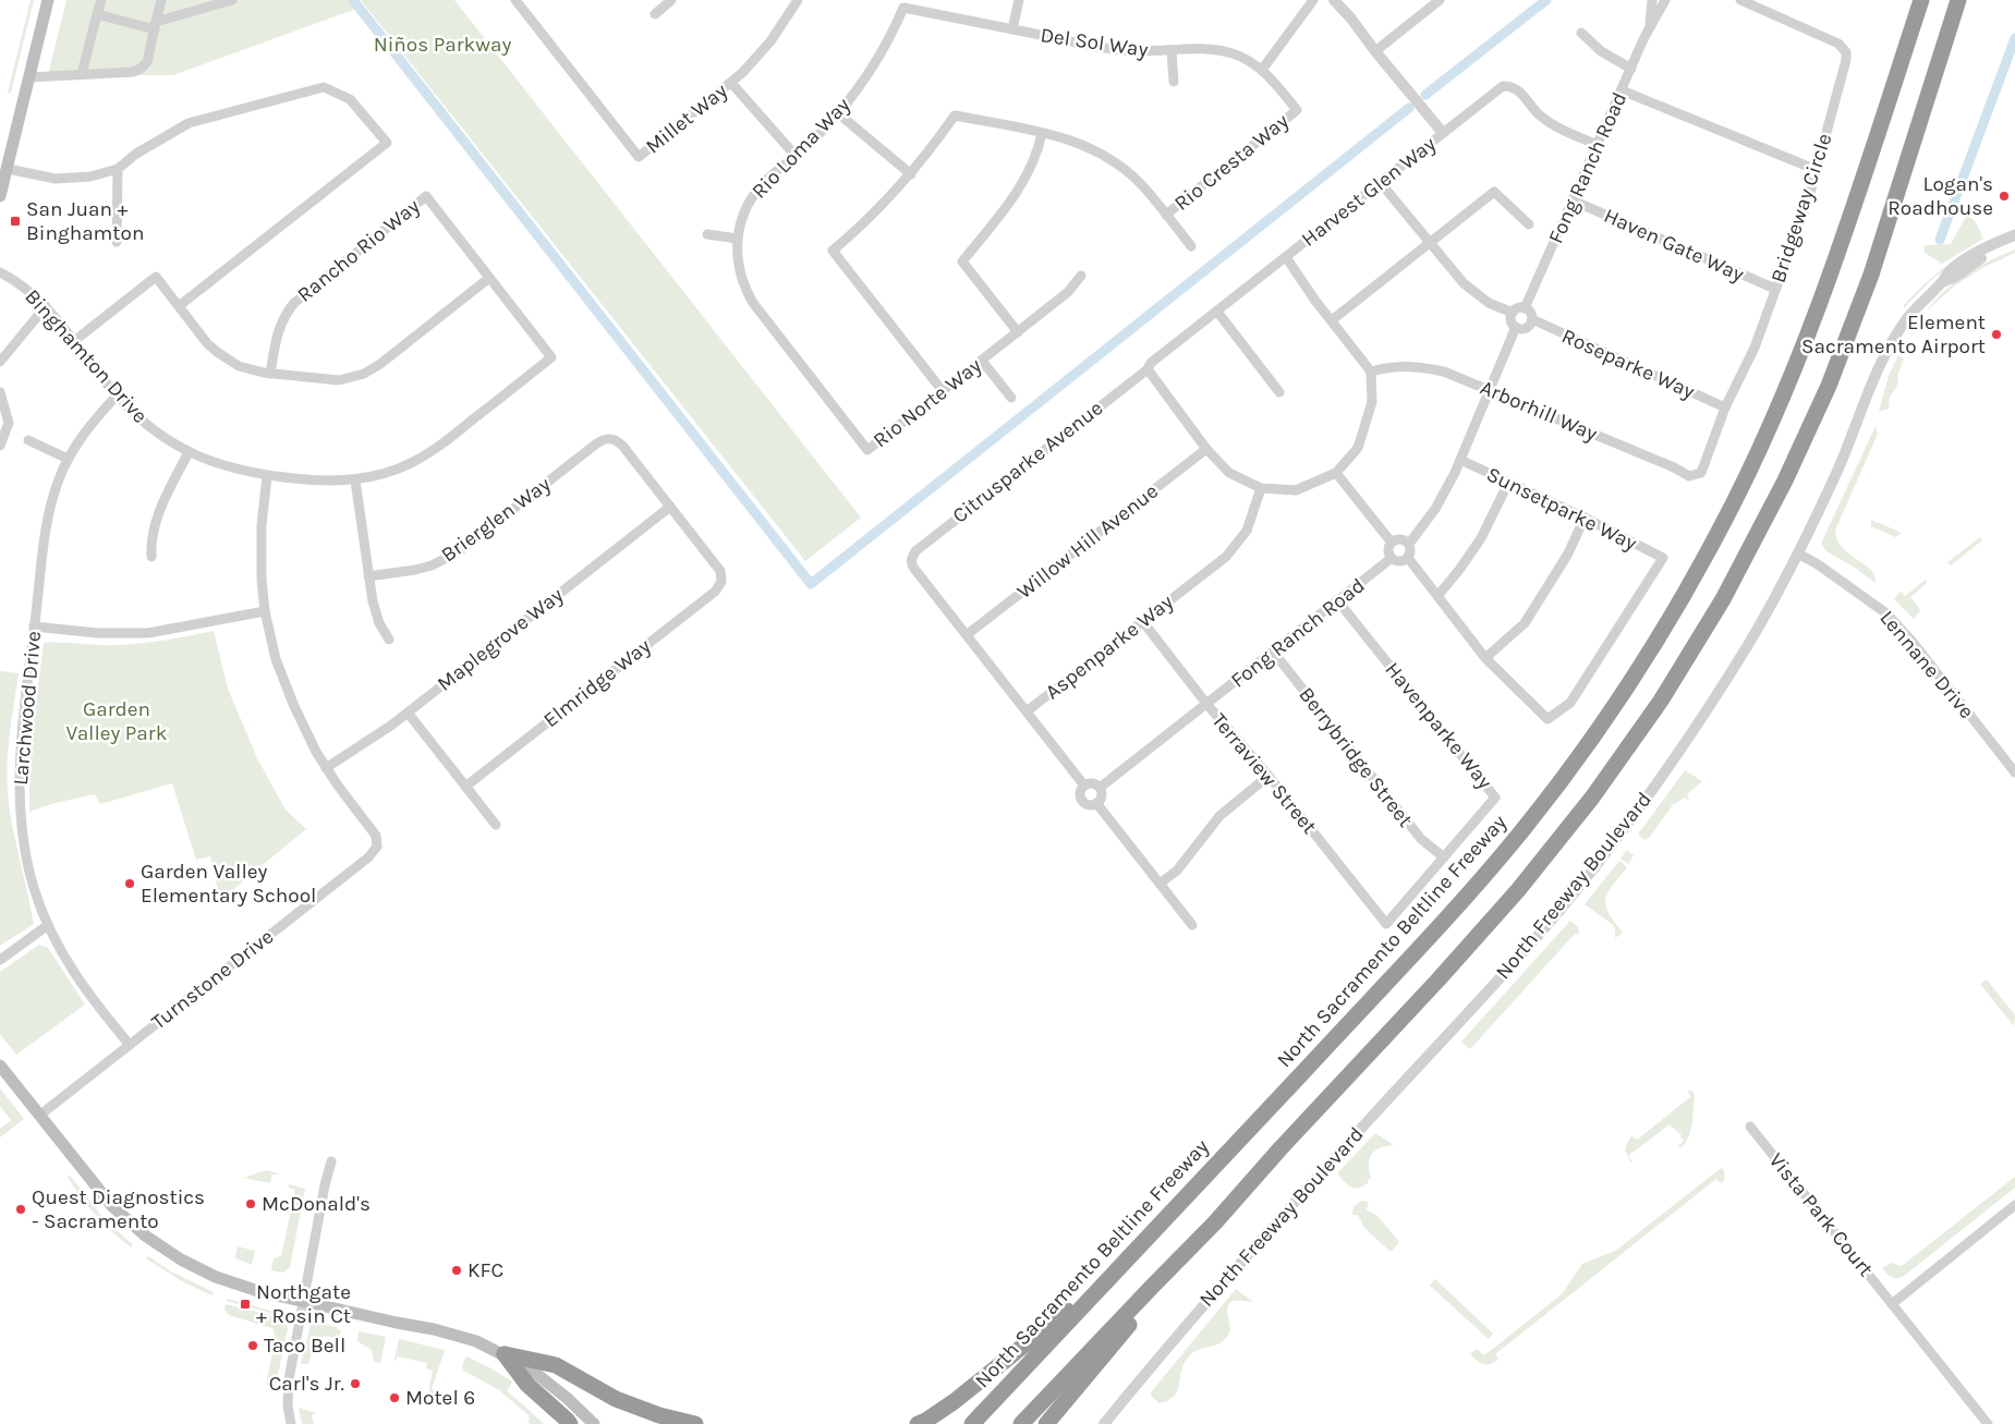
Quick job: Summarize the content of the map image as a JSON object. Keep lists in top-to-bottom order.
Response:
{
  "streets": {
    "highway": ["North Sacramento Beltline Freeway"],
    "street": [
      "Del Sol Way",
      "Millet Way",
      "Rio Loma Way",
      "Rio Cresta Way",
      "Fong Ranch Road",
      "Harvest Glen Way",
      "Bridgeway Circle",
      "Haven Gate Way",
      "Rancho Rio Way",
      "Binghamton Drive",
      "Roseparke Way",
      "Rio Norte Way",
      "Arborhill Way",
      "Citrusparke Avenue",
      "Sunsetparke Way",
      "Brierglen Way",
      "Willow Hill Avenue",
      "Maplegrove Way",
      "Aspenparke Way",
      "Lennane Drive",
      "Elmridge Way",
      "Larchwood Drive",
      "Havenparke Way",
      "Berrybridge Street",
      "Terraview Street",
      "North Freeway Boulevard",
      "Turnstone Drive",
      "Vista Park Court"
    ]
  },
  "crossings": [
    ["Del Sol Way", "Rio Loma Way"],
    ["Del Sol Way", "Rio Cresta Way"],
    ["Rio Loma Way", "Rio Norte Way"],
    ["Fong Ranch Road", "Harvest Glen Way"],
    ["Fong Ranch Road", "Haven Gate Way"],
    ["Fong Ranch Road", "Roseparke Way"],
    ["Fong Ranch Road", "Aspenparke Way"],
    ["Fong Ranch Road", "Havenparke Way"],
    ["Fong Ranch Road", "Berrybridge Street"],
    ["Fong Ranch Road", "Terraview Street"],
    ["Harvest Glen Way", "Citrusparke Avenue"],
    ["Bridgeway Circle", "Haven Gate Way"],
    ["Bridgeway Circle", "Roseparke Way"],
    ["Bridgeway Circle", "Arborhill Way"],
    ["Rancho Rio Way", "Binghamton Drive"],
    ["Binghamton Drive", "Larchwood Drive"],
    ["Binghamton Drive", "Turnstone Drive"],
    ["Citrusparke Avenue", "Willow Hill Avenue"],
    ["Brierglen Way", "Maplegrove Way"],
    ["Brierglen Way", "Elmridge Way"],
    ["Maplegrove Way", "Elmridge Way"],
    ["Maplegrove Way", "Turnstone Drive"],
    ["Aspenparke Way", "Terraview Street"],
    ["Lennane Drive", "North Freeway Boulevard"],
    ["Larchwood Drive", "Turnstone Drive"],
    ["Havenparke Way", "Berrybridge Street"],
    ["Havenparke Way", "Terraview Street"]
  ],
  "parks": ["Niños Parkway", "Garden Valley Park"],
  "places": {
    "other": [
      "Logan's Roadhouse",
      "Element Sacramento Airport",
      "Garden Valley Elementary School",
      "McDonald's",
      "Quest Diagnostics - Sacramento",
      "KFC",
      "Taco Bell",
      "Carl's Jr.",
      "Motel 6"
    ],
    "transit": ["San Juan + Binghamton", "Northgate + Rosin Ct"]
  }
}
